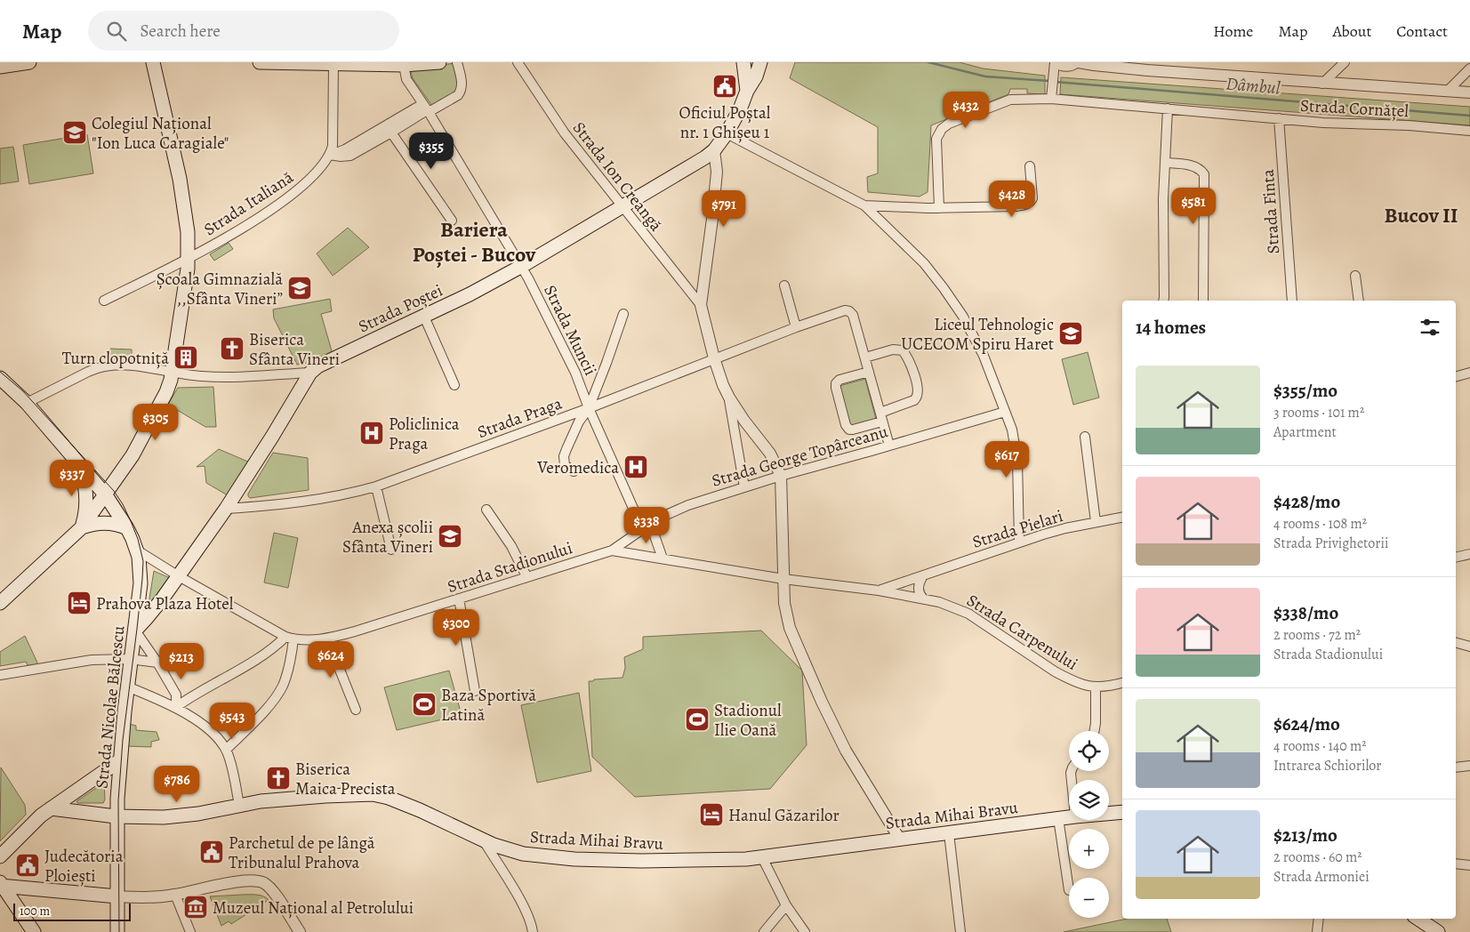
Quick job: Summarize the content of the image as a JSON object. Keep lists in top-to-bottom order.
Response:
{
  "streets": {
    "main road": ["Strada Poștei", "Strada Nicolae Bălcescu", "Strada Mihai Bravu"],
    "street": [
      "Strada Cornățel",
      "Strada Ion Creangă",
      "Strada Italiană",
      "Strada Finta",
      "Strada Muncii",
      "Strada Praga",
      "Strada George Topârceanu",
      "Strada Pielari",
      "Strada Stadionului",
      "Strada Carpenului"
    ]
  },
  "crossings": [
    ["Strada Cornățel", "Strada Finta"],
    ["Strada Ion Creangă", "Strada Poștei"],
    ["Strada Poștei", "Strada Muncii"],
    ["Strada Poștei", "Strada Praga"],
    ["Strada Poștei", "Strada Stadionului"],
    ["Strada Poștei", "Strada Nicolae Bălcescu"],
    ["Strada Muncii", "Strada Praga"],
    ["Strada Muncii", "Strada George Topârceanu"],
    ["Strada Muncii", "Strada Stadionului"],
    ["Strada George Topârceanu", "Strada Stadionului"],
    ["Strada Pielari", "Strada Stadionului"],
    ["Strada Pielari", "Strada Carpenului"],
    ["Strada Stadionului", "Strada Nicolae Bălcescu"],
    ["Strada Nicolae Bălcescu", "Strada Mihai Bravu"]
  ],
  "districts": ["Bucov II", "Bariera Poștei - Bucov"],
  "water": ["Dâmbul"],
  "places": {
    "public building": ["Oficiul Poștal nr. 1 Ghișeu 1", "Parchetul de pe lângă Tribunalul Prahova", "Judecătoria Ploiești"],
    "school or university": [
      "Colegiul Național \"Ion Luca Caragiale\"",
      "Școala Gimnazială ,,Sfânta Vineri”",
      "Liceul Tehnologic UCECOM Spiru Haret",
      "Anexa școlii Sfânta Vineri"
    ],
    "church": ["Biserica Sfânta Vineri", "Biserica Maica Precista"],
    "building": ["Turn clopotniță"],
    "hospital": ["Policlinica Praga", "Veromedica"],
    "hotel": ["Prahova Plaza Hotel", "Hanul Găzarilor"],
    "sports": ["Baza Sportivă Latină", "Stadionul Ilie Oană"],
    "museum": ["Muzeul Național al Petrolului"]
  },
  "scale_bar": "100 m",
  "page": {
    "header": "Map",
    "search": "Search here",
    "nav": [
      "Home",
      "Map",
      "About",
      "Contact"
    ],
    "price": [
      "$432",
      "$355",
      "$428",
      "$581",
      "$791",
      "$305",
      "$617",
      "$337",
      "$338",
      "$300",
      "$624",
      "$213",
      "$543",
      "$786"
    ],
    "heading": "14 homes",
    "list": [
      {
        "name": "$355/mo",
        "note": "3 rooms · 101 m² · Apartment"
      },
      {
        "name": "$428/mo",
        "note": "4 rooms · 108 m² · Strada Privighetorii"
      },
      {
        "name": "$338/mo",
        "note": "2 rooms · 72 m² · Strada Stadionului"
      },
      {
        "name": "$624/mo",
        "note": "4 rooms · 140 m² · Intrarea Schiorilor"
      },
      {
        "name": "$213/mo",
        "note": "2 rooms · 60 m² · Strada Armoniei"
      }
    ],
    "map_buttons": ["+", "−"],
    "scale": "100 m"
  }
}
